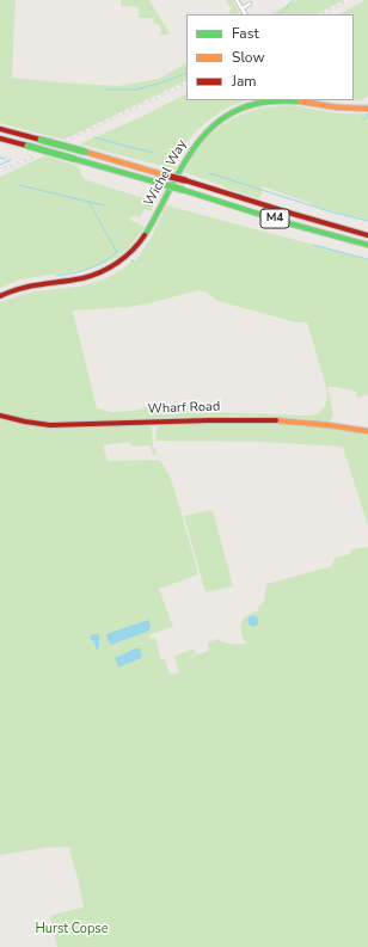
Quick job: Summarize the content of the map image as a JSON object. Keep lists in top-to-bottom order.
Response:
{
  "streets": {
    "main road": ["Wichel Way", "M4", "Wharf Road"]
  },
  "parks": ["Hurst Copse"],
  "legend": ["Fast", "Slow", "Jam"]
}
